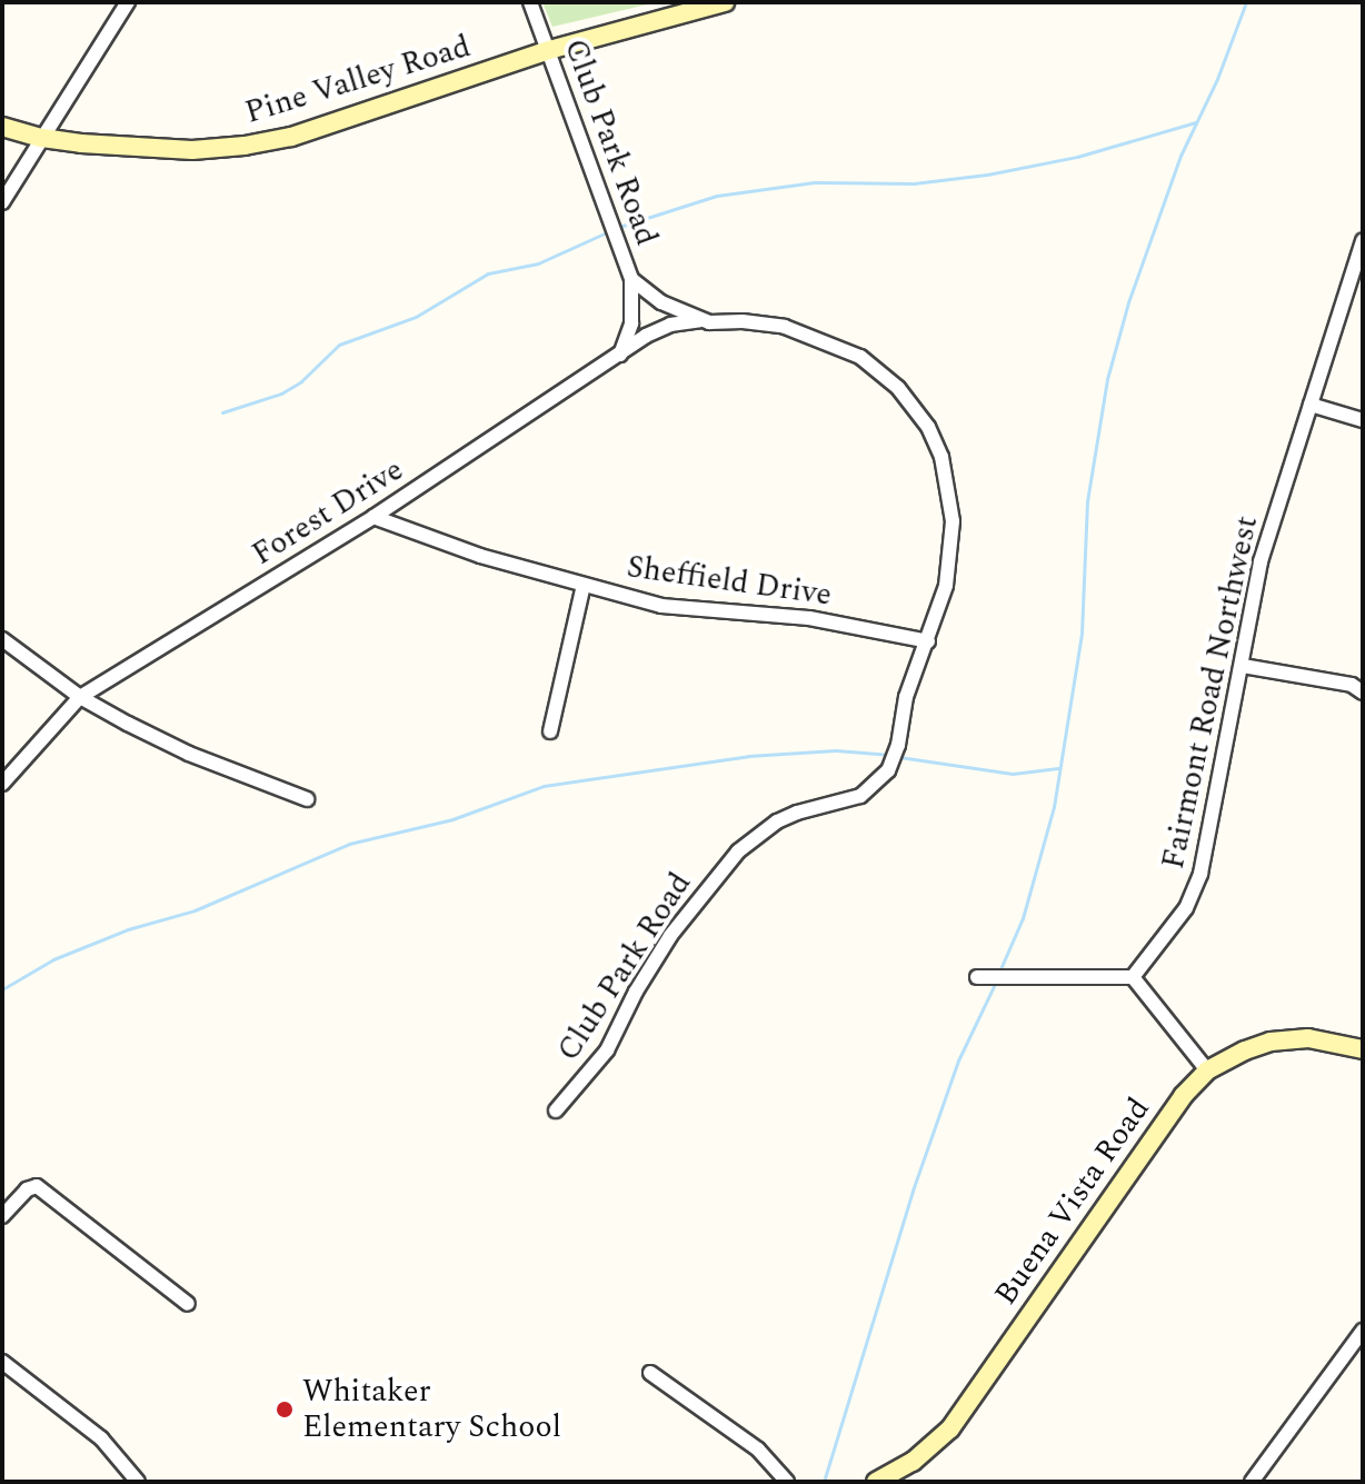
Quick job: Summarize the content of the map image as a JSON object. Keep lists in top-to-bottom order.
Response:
{
  "streets": {
    "street": [
      "Pine Valley Road",
      "Club Park Road",
      "Forest Drive",
      "Sheffield Drive",
      "Fairmont Road Northwest",
      "Buena Vista Road"
    ]
  },
  "crossings": [
    ["Pine Valley Road", "Club Park Road"],
    ["Club Park Road", "Forest Drive"],
    ["Club Park Road", "Sheffield Drive"],
    ["Forest Drive", "Sheffield Drive"]
  ],
  "places": ["Whitaker Elementary School"]
}
